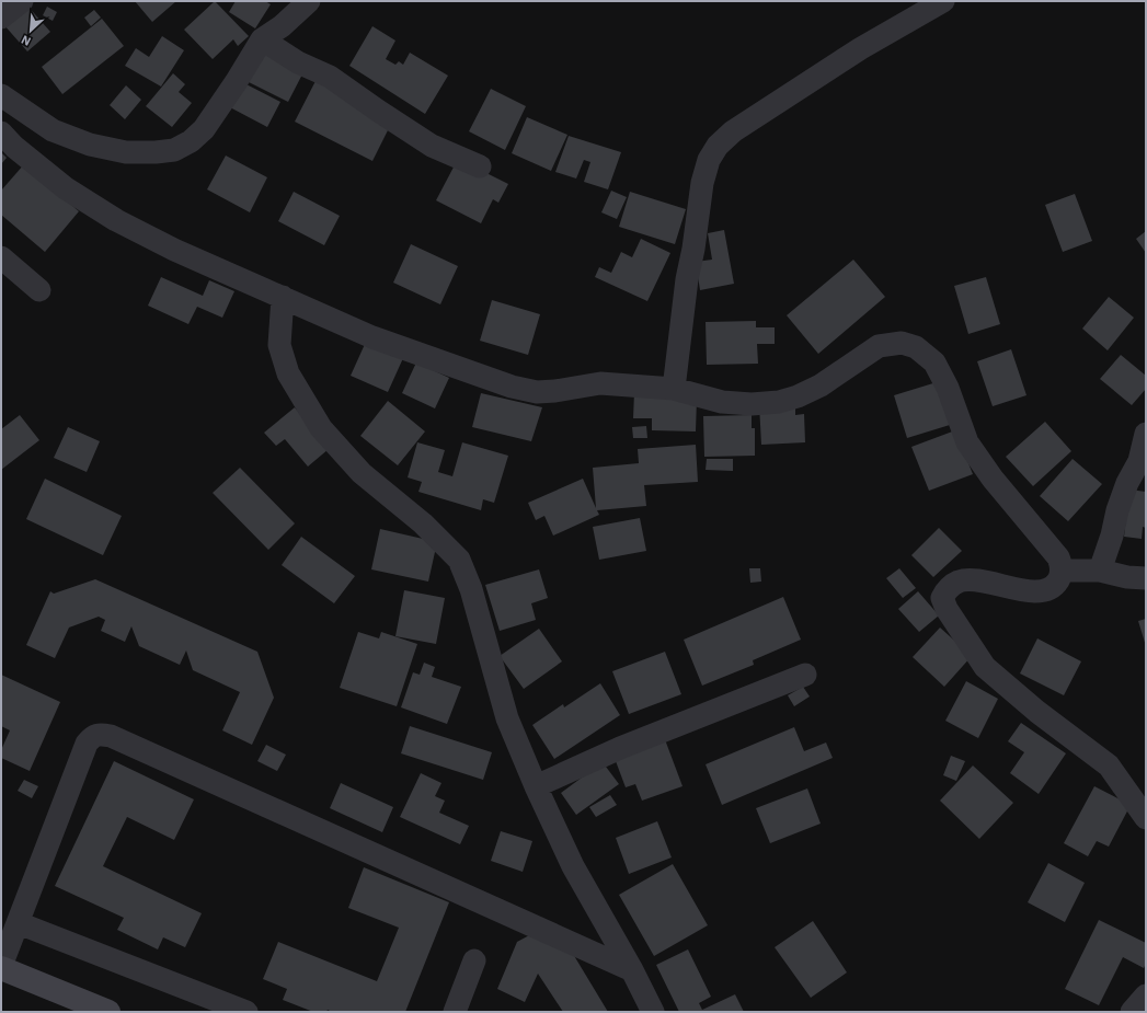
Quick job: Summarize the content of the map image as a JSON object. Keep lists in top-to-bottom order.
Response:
{
  "north": "bottom left"
}
